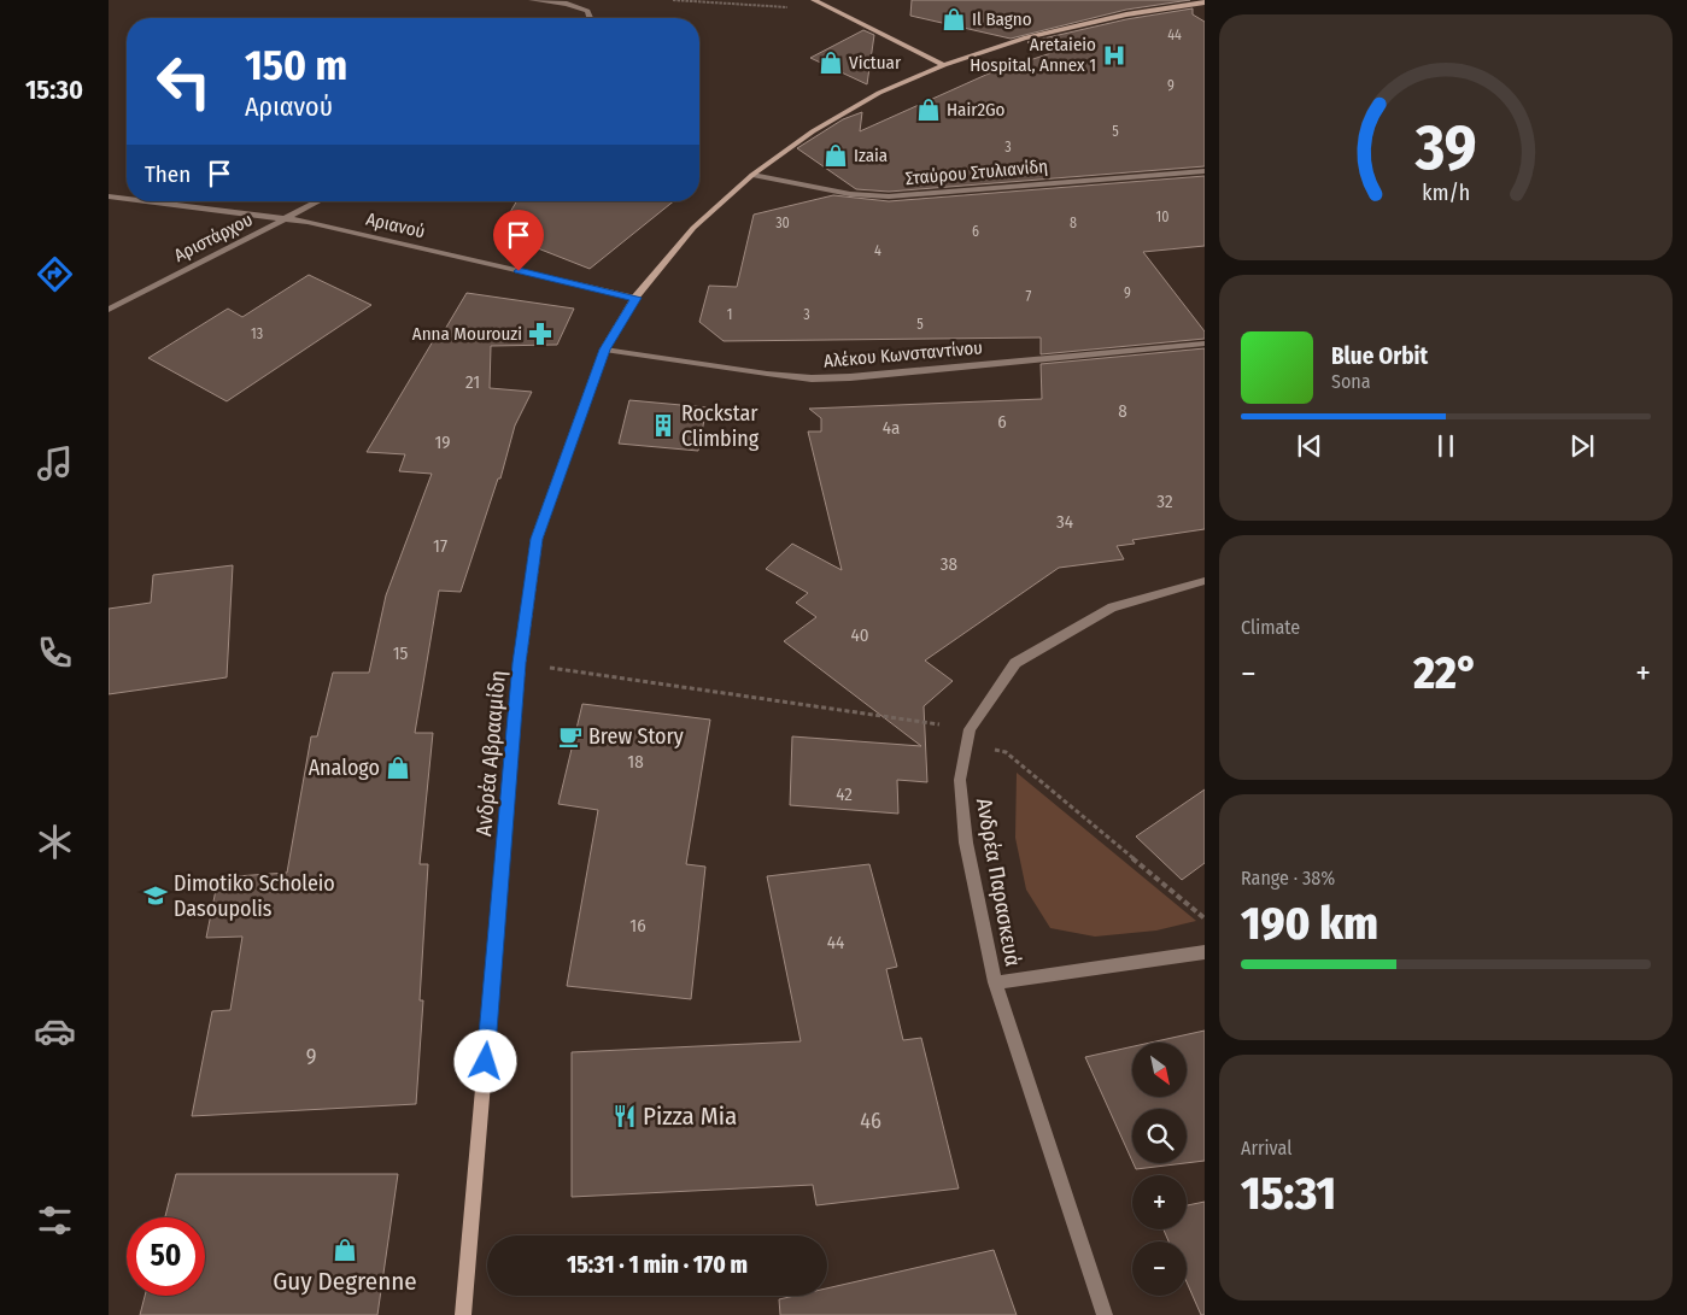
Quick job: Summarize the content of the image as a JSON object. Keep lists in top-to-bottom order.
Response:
{
  "streets": {
    "main road": ["Ανδρέα Αβρααμίδη"],
    "street": [
      "Σταύρου Στυλιανίδη",
      "Αριανού",
      "Αριστάρχου",
      "Αλέκου Κωνσταντίνου",
      "Ανδρέα Παρασκευά"
    ]
  },
  "crossings": [
    ["Σταύρου Στυλιανίδη", "Ανδρέα Αβρααμίδη"],
    ["Αριανού", "Αριστάρχου"],
    ["Αριανού", "Ανδρέα Αβρααμίδη"],
    ["Αλέκου Κωνσταντίνου", "Ανδρέα Αβρααμίδη"]
  ],
  "places": {
    "shop": [
      "Il Bagno",
      "Victuar",
      "Hair2Go",
      "Izaia",
      "Analogo",
      "Guy Degrenne"
    ],
    "hospital": ["Aretaieio Hospital, Annex 1"],
    "pharmacy": ["Anna Mourouzi"],
    "building": ["Rockstar Climbing"],
    "cafe": ["Brew Story"],
    "school or university": ["Dimotiko Scholeio Dasoupolis"],
    "restaurant": ["Pizza Mia"]
  },
  "house_numbers": [
    "44",
    "9",
    "5",
    "3",
    "10",
    "30",
    "8",
    "6",
    "4",
    "9",
    "7",
    "1",
    "3",
    "5",
    "13",
    "21",
    "8",
    "6",
    "4a",
    "19",
    "32",
    "34",
    "17",
    "38",
    "40",
    "15",
    "18",
    "42",
    "16",
    "44",
    "9",
    "46"
  ],
  "north": "bottom right",
  "page": {
    "tabs": "15:30",
    "turn": ["150 m", "Αριανού"],
    "then": "Then",
    "song": ["Blue Orbit", "Sona"],
    "tile": [
      "Climate",
      ["Range · 38%", "190 km"],
      ["Arrival", "15:31"]
    ],
    "heat": ["−", "22°", "+"],
    "map_buttons": ["+", "−"],
    "limit": "50",
    "trip": "15:31 · 1 min · 170 m",
    "gauge": ["39", "km/h"]
  }
}
